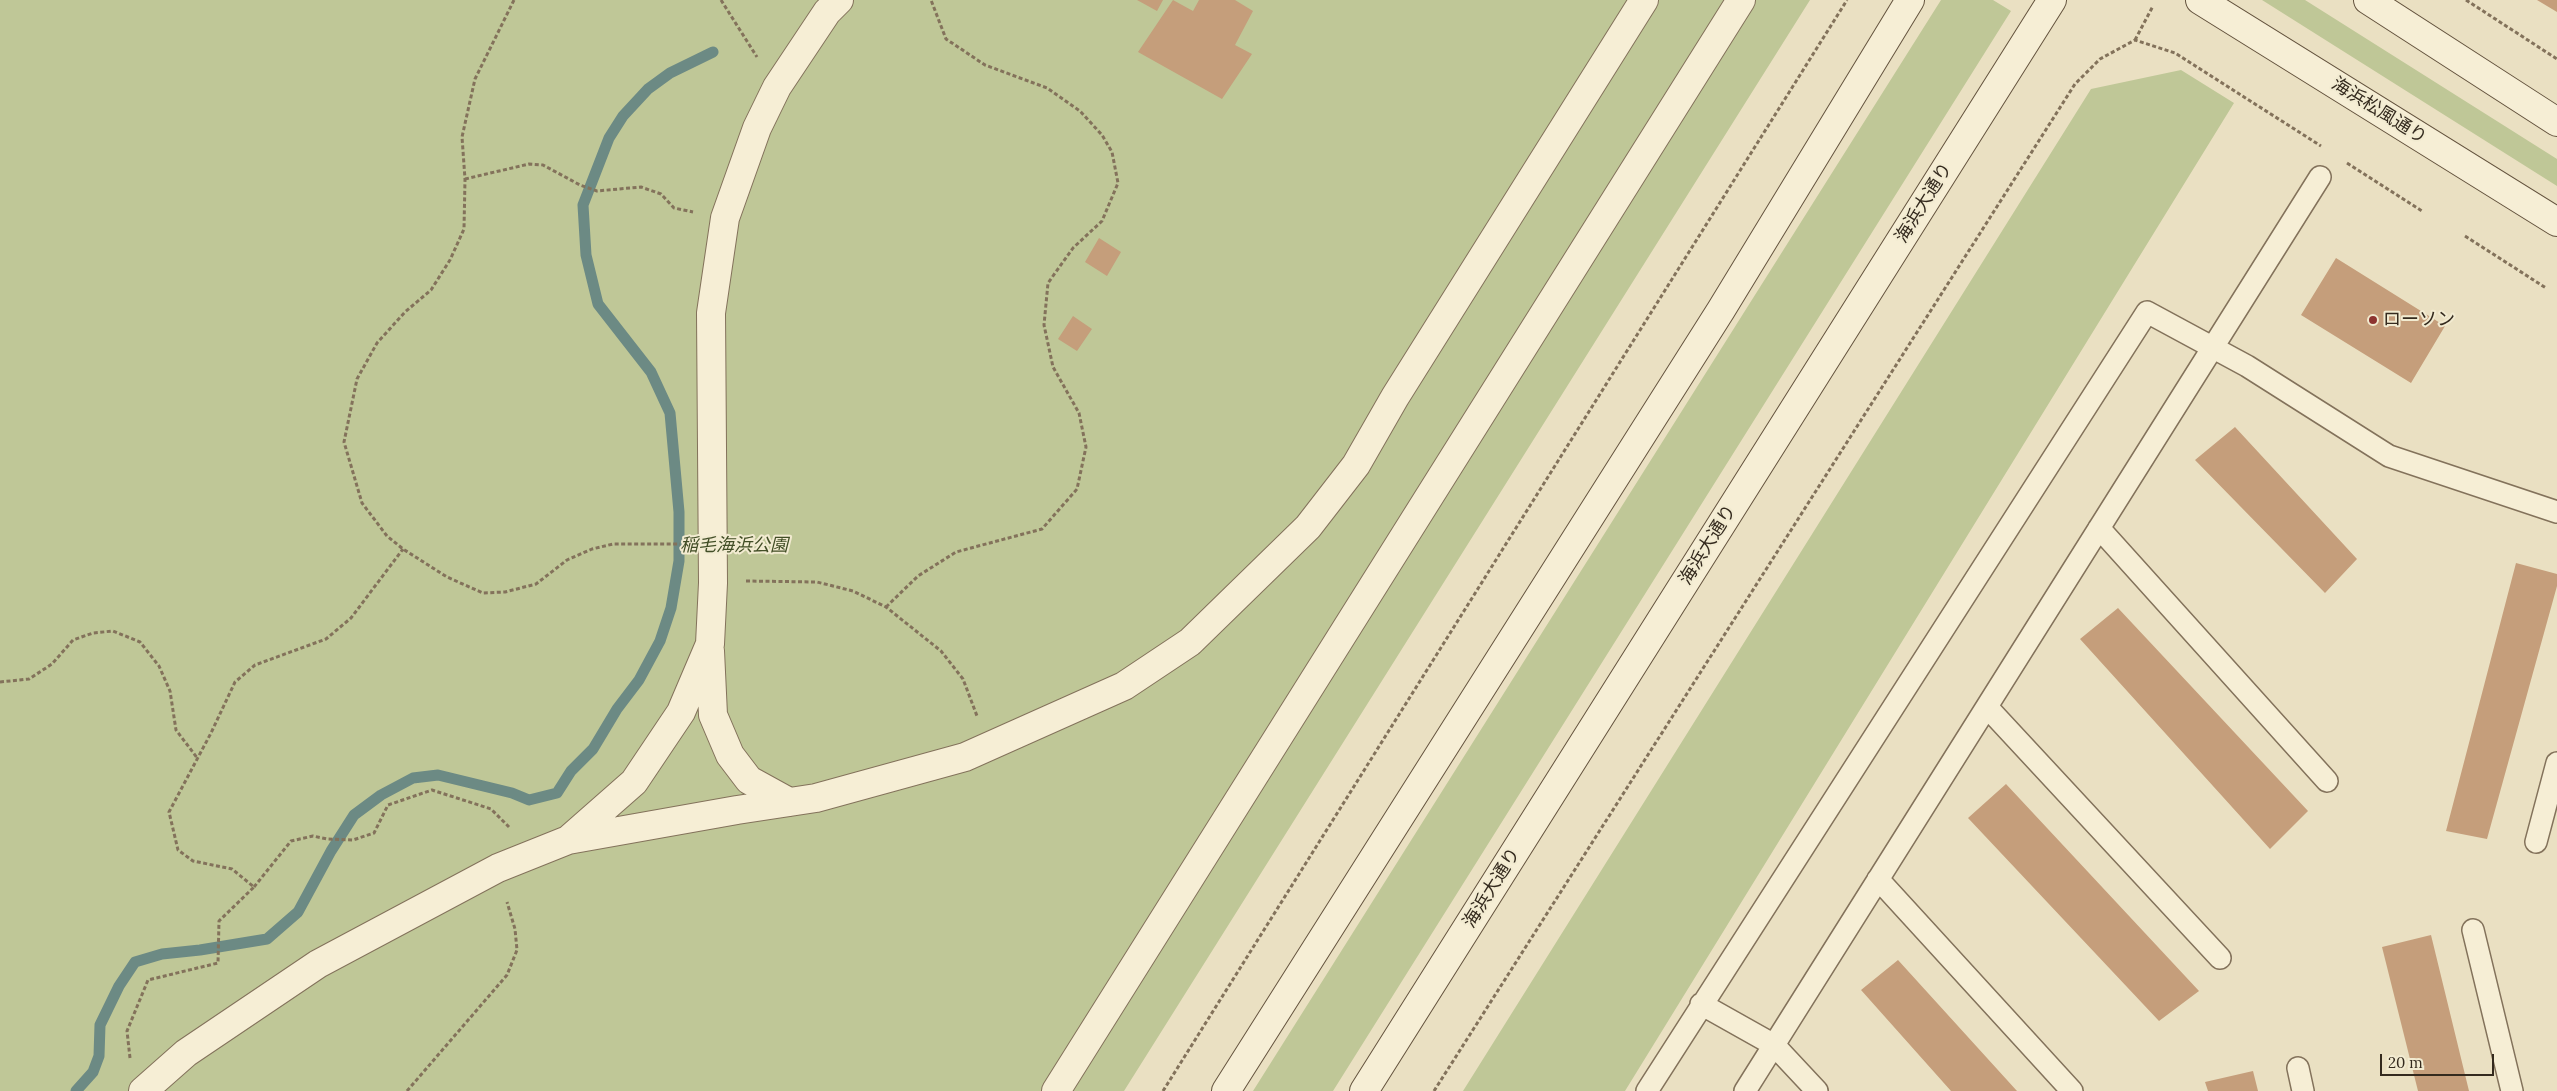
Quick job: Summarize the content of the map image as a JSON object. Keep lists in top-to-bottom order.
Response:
{
  "streets": {
    "street": ["海浜松風通り", "海浜大通り"]
  },
  "parks": ["稲毛海浜公園"],
  "places": ["ローソン"],
  "scale_bar": "20 m"
}
